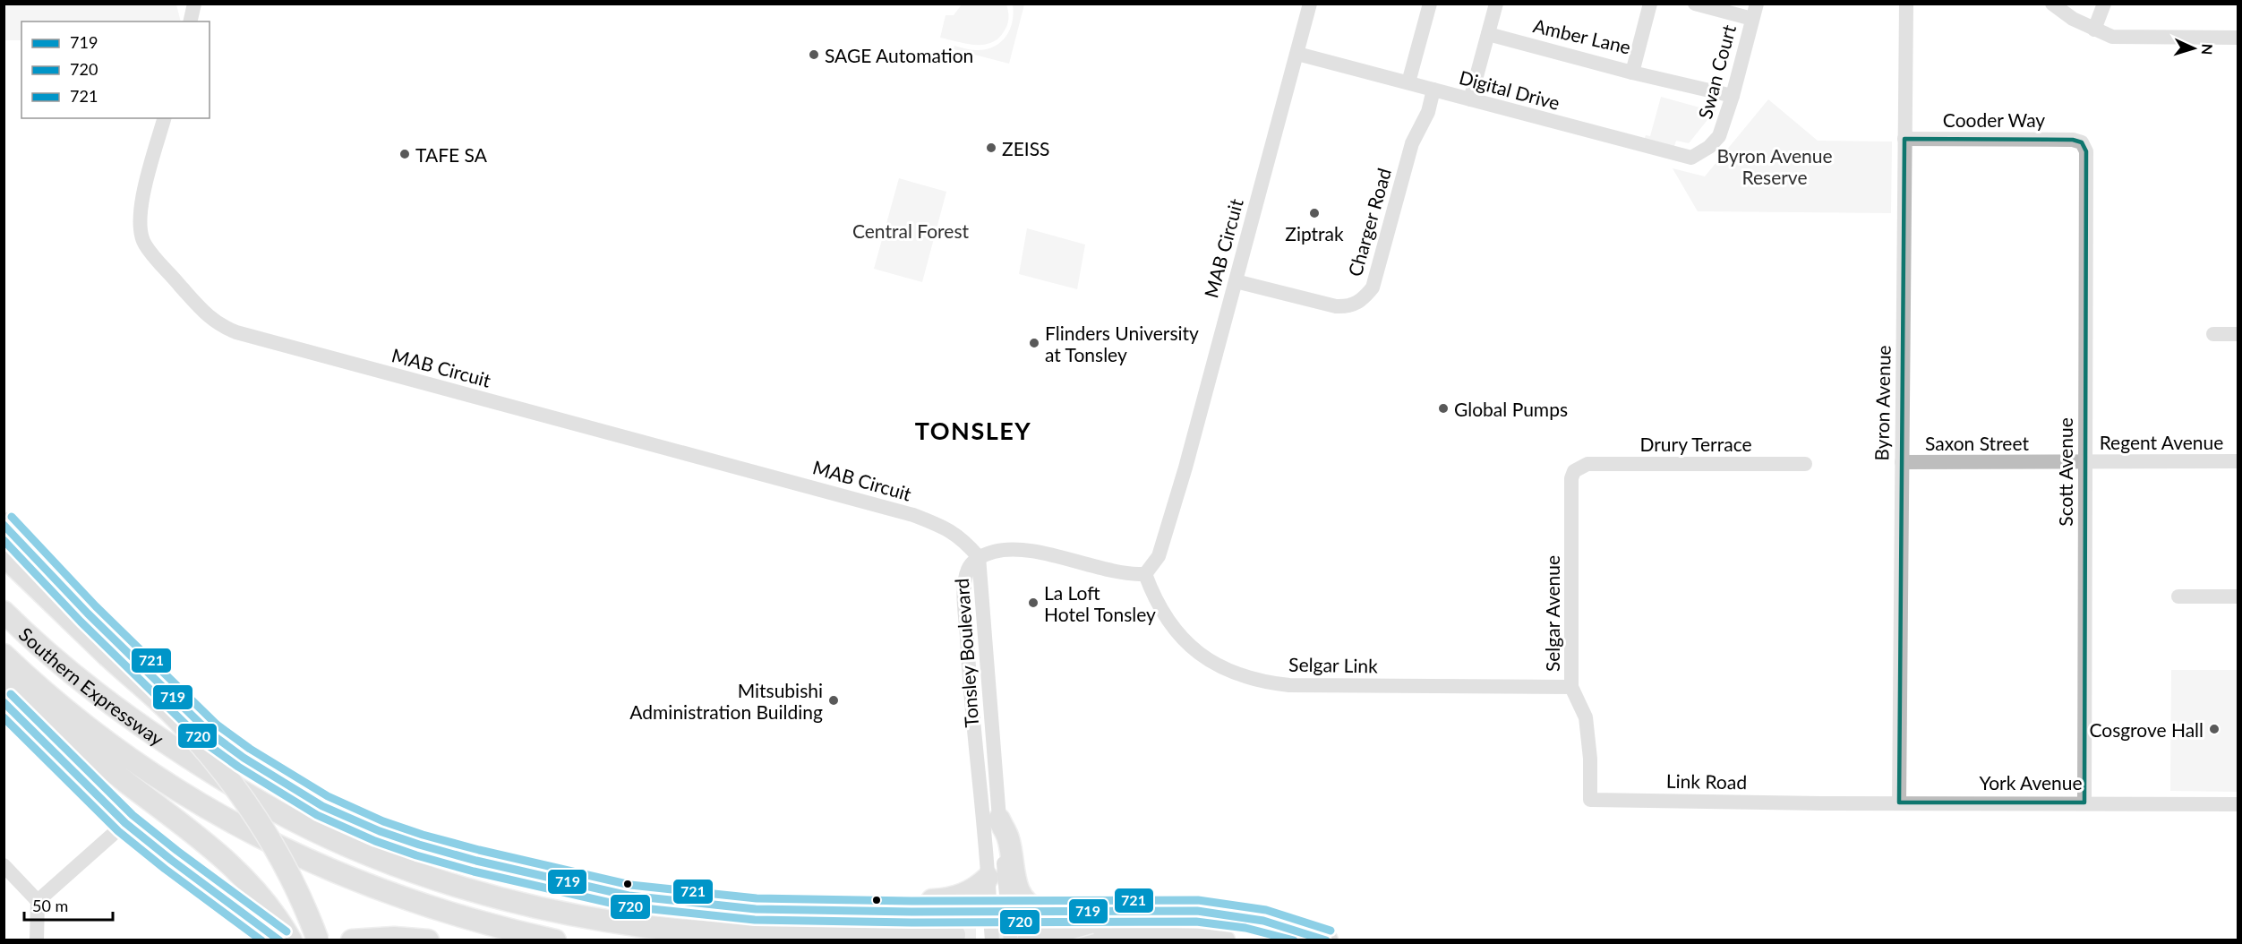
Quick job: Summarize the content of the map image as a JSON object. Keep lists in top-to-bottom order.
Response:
{
  "streets": {
    "highway": ["Southern Expressway"],
    "street": [
      "Amber Lane",
      "Swan Court",
      "Digital Drive",
      "Cooder Way",
      "Charger Road",
      "MAB Circuit",
      "Byron Avenue",
      "Regent Avenue",
      "Saxon Street",
      "Drury Terrace",
      "Scott Avenue",
      "Selgar Avenue",
      "Tonsley Boulevard",
      "Selgar Link",
      "Link Road",
      "York Avenue"
    ]
  },
  "crossings": [
    ["Swan Court", "Digital Drive"],
    ["Digital Drive", "Charger Road"],
    ["Digital Drive", "MAB Circuit"],
    ["Cooder Way", "Byron Avenue"],
    ["Cooder Way", "Scott Avenue"],
    ["Charger Road", "MAB Circuit"],
    ["MAB Circuit", "Tonsley Boulevard"],
    ["MAB Circuit", "Selgar Link"],
    ["Byron Avenue", "Saxon Street"],
    ["Byron Avenue", "York Avenue"],
    ["Regent Avenue", "Saxon Street"],
    ["Regent Avenue", "Scott Avenue"],
    ["Saxon Street", "Scott Avenue"],
    ["Drury Terrace", "Selgar Avenue"],
    ["Scott Avenue", "York Avenue"],
    ["Selgar Avenue", "Selgar Link"],
    ["Selgar Avenue", "Link Road"],
    ["Link Road", "York Avenue"]
  ],
  "districts": ["TONSLEY"],
  "parks": ["Byron Avenue Reserve", "Central Forest"],
  "places": [
    "SAGE Automation",
    "ZEISS",
    "TAFE SA",
    "Ziptrak",
    "Flinders University at Tonsley",
    "Global Pumps",
    "La Loft Hotel Tonsley",
    "Mitsubishi Administration Building",
    "Cosgrove Hall"
  ],
  "lines": ["transit line 721", "transit line 719", "transit line 720"],
  "legend": ["719", "720", "721"],
  "scale_bar": "50 m",
  "north": "right"
}
